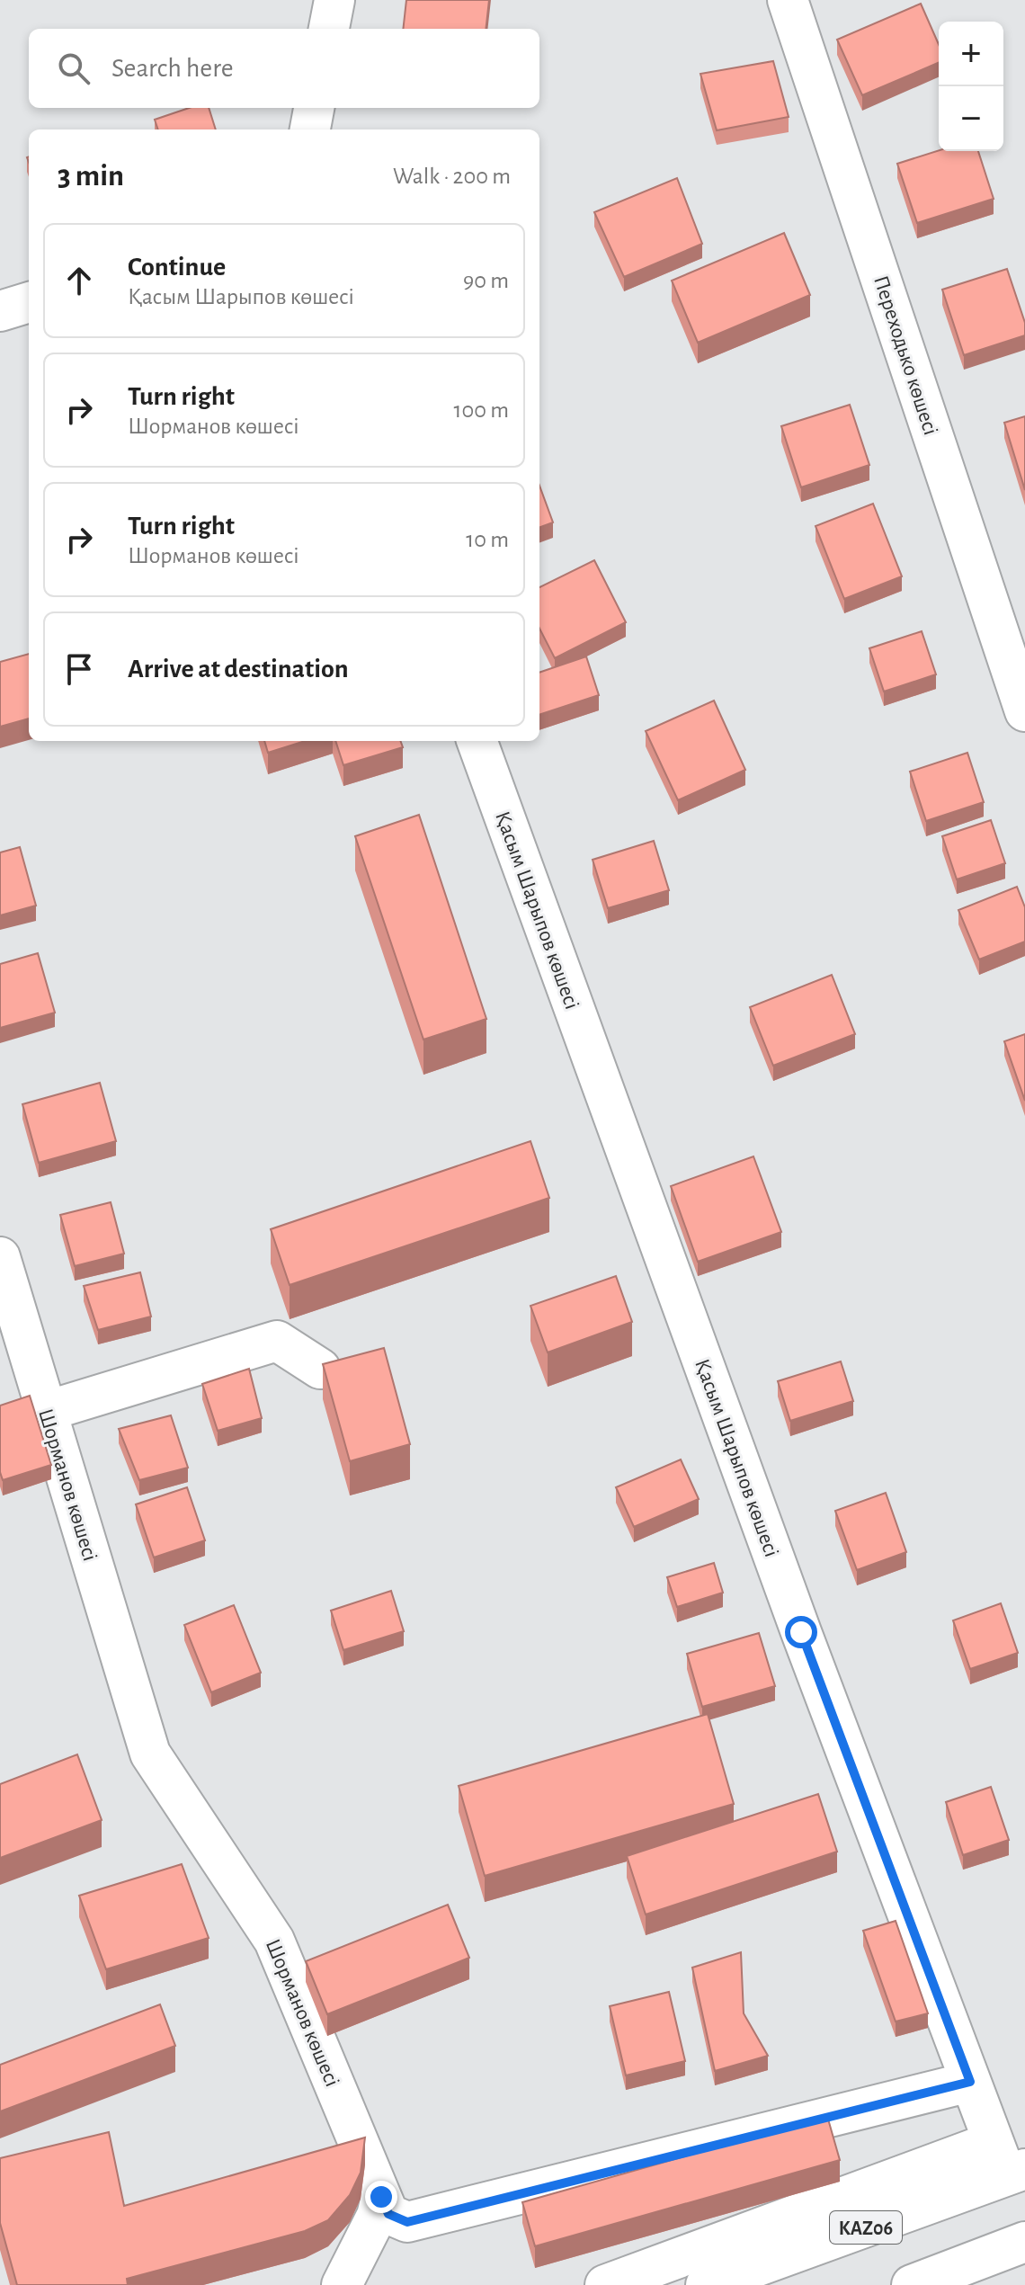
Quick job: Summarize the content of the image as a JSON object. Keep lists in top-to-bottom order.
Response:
{
  "streets": {
    "main road": [
      "Переходько көшесі",
      "Қасым Шарыпов көшесі",
      "Шорманов көшесі",
      "KАZ06"
    ]
  },
  "crossings": [
    ["Қасым Шарыпов көшесі", "Шорманов көшесі"],
    ["Қасым Шарыпов көшесі", "KАZ06"]
  ],
  "page": {
    "map_buttons": ["+", "−"],
    "search": "Search here",
    "heading": ["3 min", "Walk · 200 m"],
    "list": [
      ["Continue", "Қасым Шарыпов көшесі", "90 m"],
      ["Turn right", "Шорманов көшесі", "100 m"],
      ["Turn right", "Шорманов көшесі", "10 m"],
      "Arrive at destination"
    ]
  }
}
